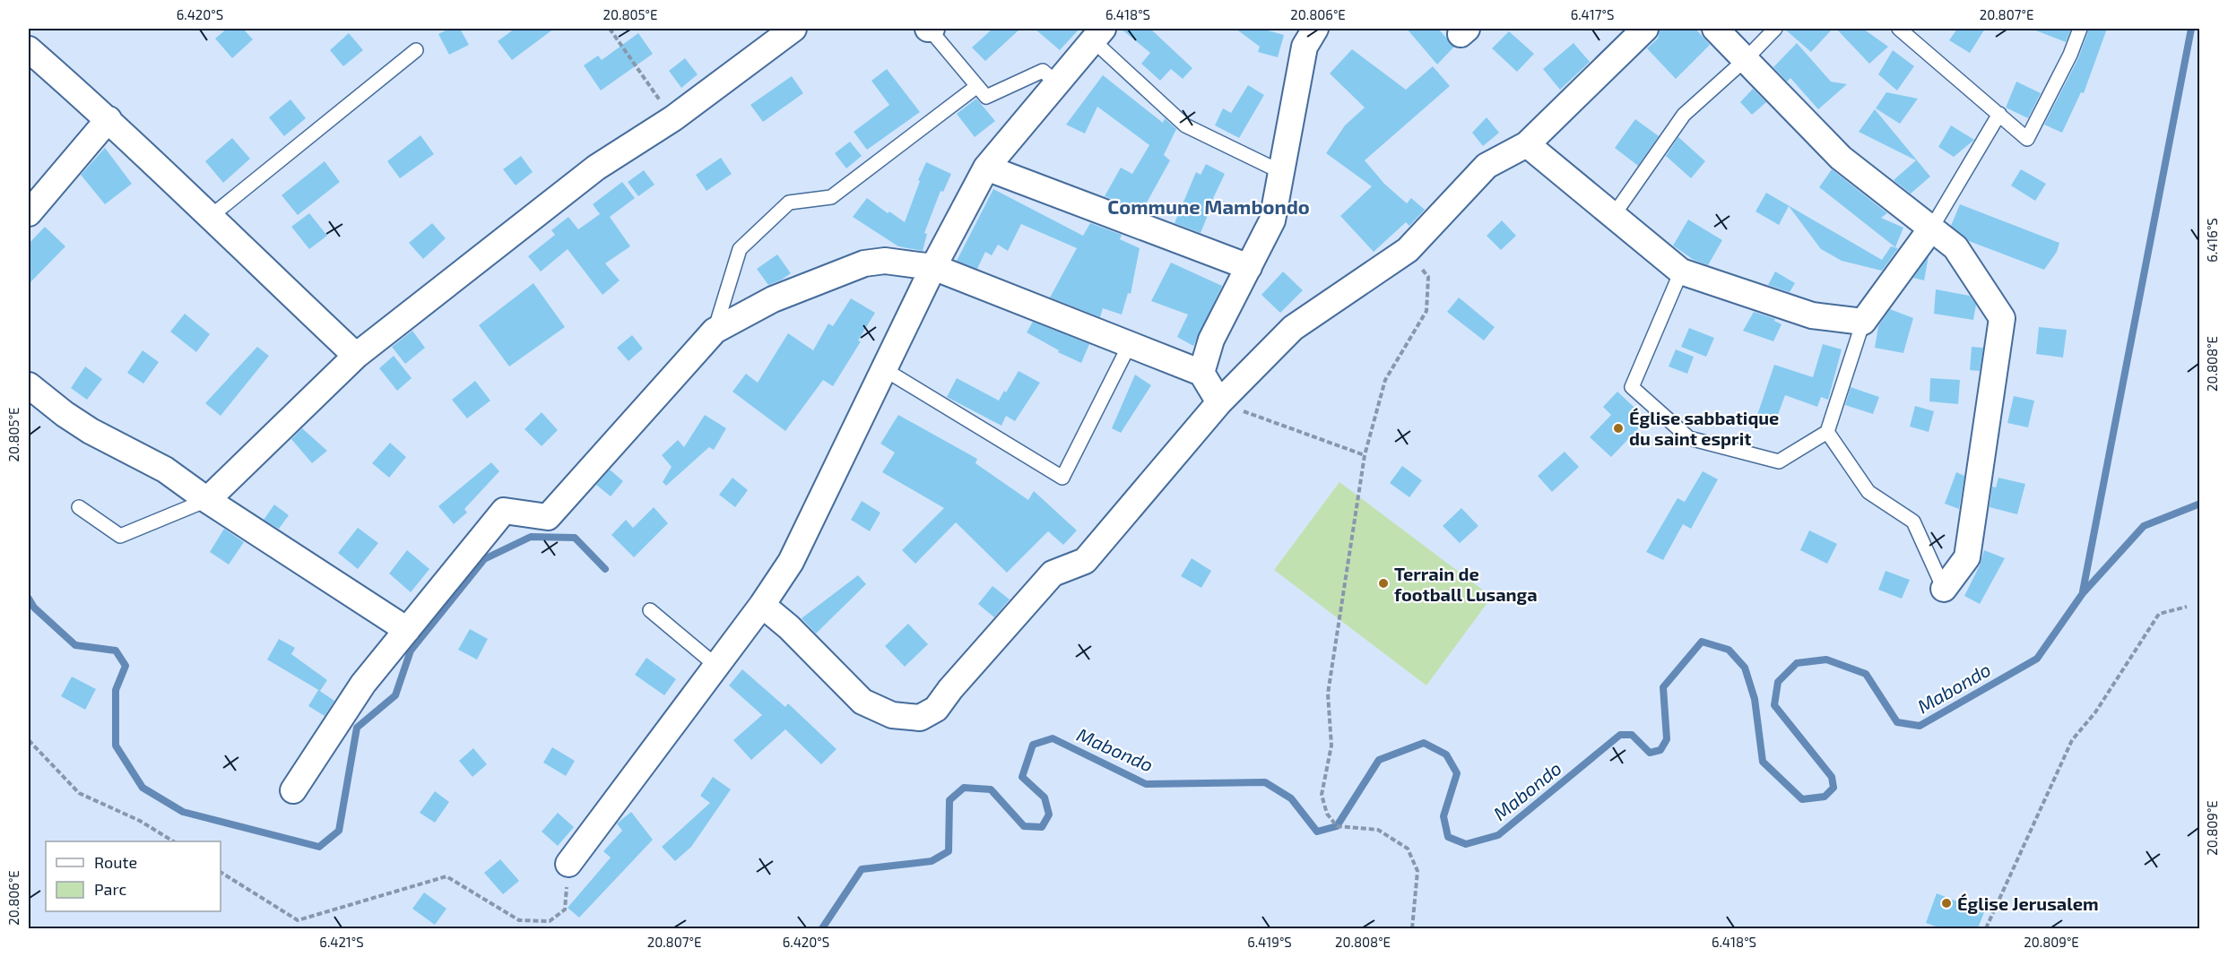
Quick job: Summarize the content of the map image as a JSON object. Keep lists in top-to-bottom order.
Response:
{
  "districts": ["Commune Mambondo"],
  "water": ["Mabondo"],
  "places": ["Église sabbatique du saint esprit", "Terrain de football Lusanga", "Église Jerusalem"],
  "legend": ["Route", "Parc"],
  "coordinates": [
    "6.420°S",
    "20.805°E",
    "6.418°S",
    "20.806°E",
    "6.417°S",
    "20.807°E",
    "6.416°S",
    "20.808°E",
    "20.809°E",
    "6.421°S",
    "6.419°S"
  ]
}
